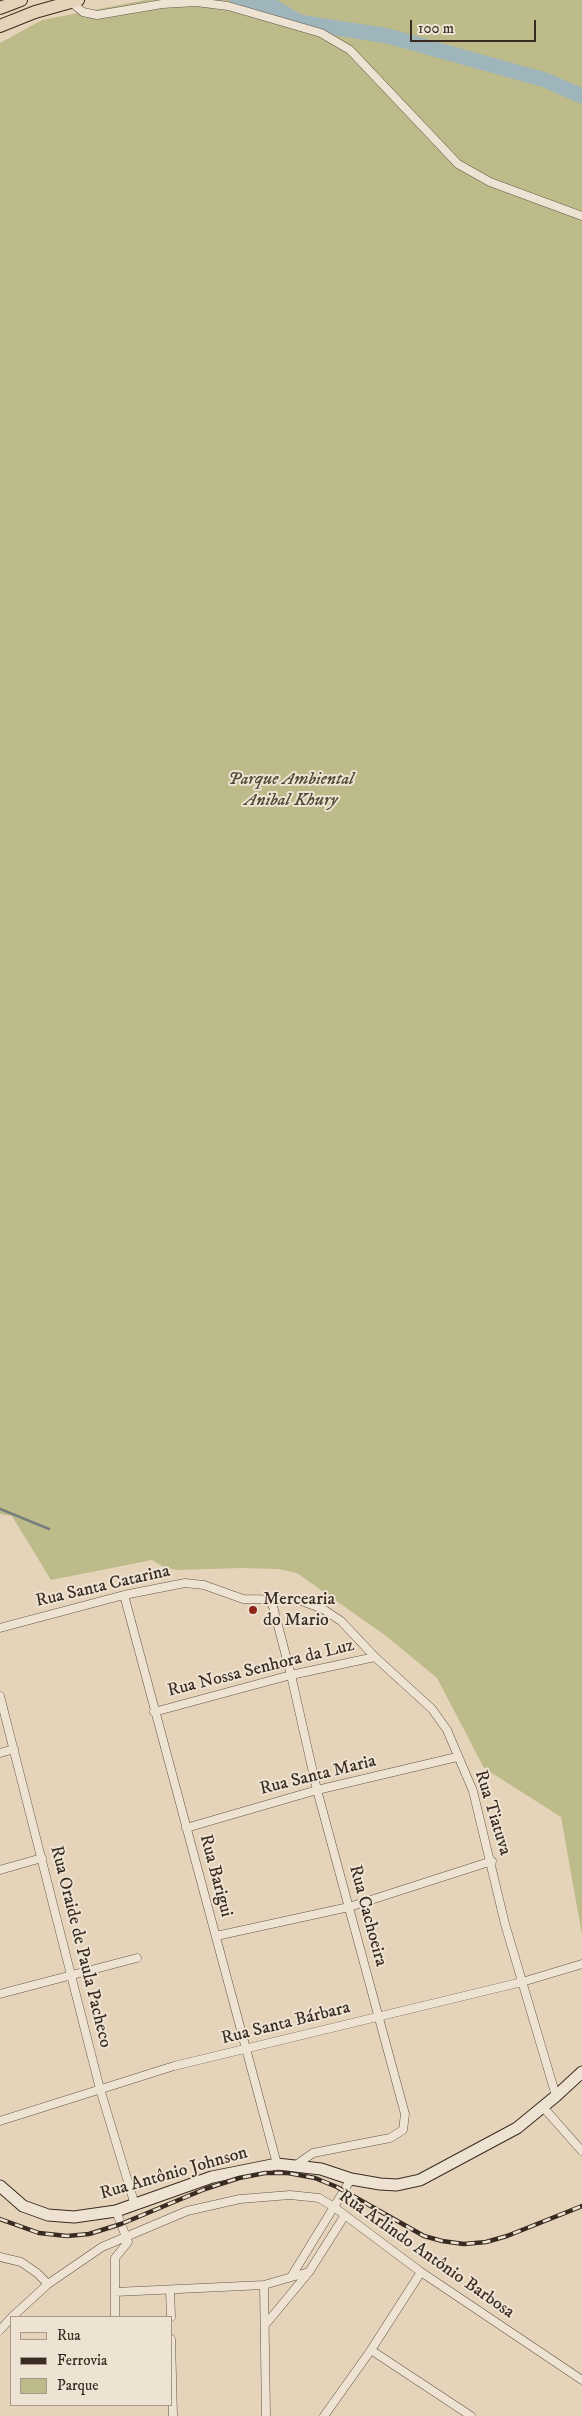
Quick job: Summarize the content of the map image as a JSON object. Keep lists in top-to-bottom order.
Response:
{
  "streets": {
    "main road": ["Rua Antônio Johnson"],
    "street": [
      "Rua Santa Catarina",
      "Rua Nossa Senhora da Luz",
      "Rua Santa Maria",
      "Rua Tiatuva",
      "Rua Barigui",
      "Rua Cachoeira",
      "Rua Oraide de Paula Pacheco",
      "Rua Santa Bárbara",
      "Rua Arlindo Antônio Barbosa"
    ]
  },
  "crossings": [
    ["Rua Santa Catarina", "Rua Tiatuva"],
    ["Rua Santa Catarina", "Rua Barigui"],
    ["Rua Santa Catarina", "Rua Cachoeira"],
    ["Rua Nossa Senhora da Luz", "Rua Tiatuva"],
    ["Rua Nossa Senhora da Luz", "Rua Barigui"],
    ["Rua Nossa Senhora da Luz", "Rua Cachoeira"],
    ["Rua Santa Maria", "Rua Tiatuva"],
    ["Rua Santa Maria", "Rua Barigui"],
    ["Rua Santa Maria", "Rua Cachoeira"],
    ["Rua Tiatuva", "Rua Cachoeira"],
    ["Rua Tiatuva", "Rua Santa Bárbara"],
    ["Rua Tiatuva", "Rua Antônio Johnson"],
    ["Rua Barigui", "Rua Santa Bárbara"],
    ["Rua Barigui", "Rua Antônio Johnson"],
    ["Rua Cachoeira", "Rua Santa Bárbara"],
    ["Rua Cachoeira", "Rua Antônio Johnson"],
    ["Rua Oraide de Paula Pacheco", "Rua Santa Bárbara"],
    ["Rua Oraide de Paula Pacheco", "Rua Antônio Johnson"]
  ],
  "parks": ["Parque Ambiental Anibal Khury"],
  "places": ["Mercearia do Mario"],
  "legend": ["Rua", "Ferrovia", "Parque"],
  "scale_bar": "100 m"
}
